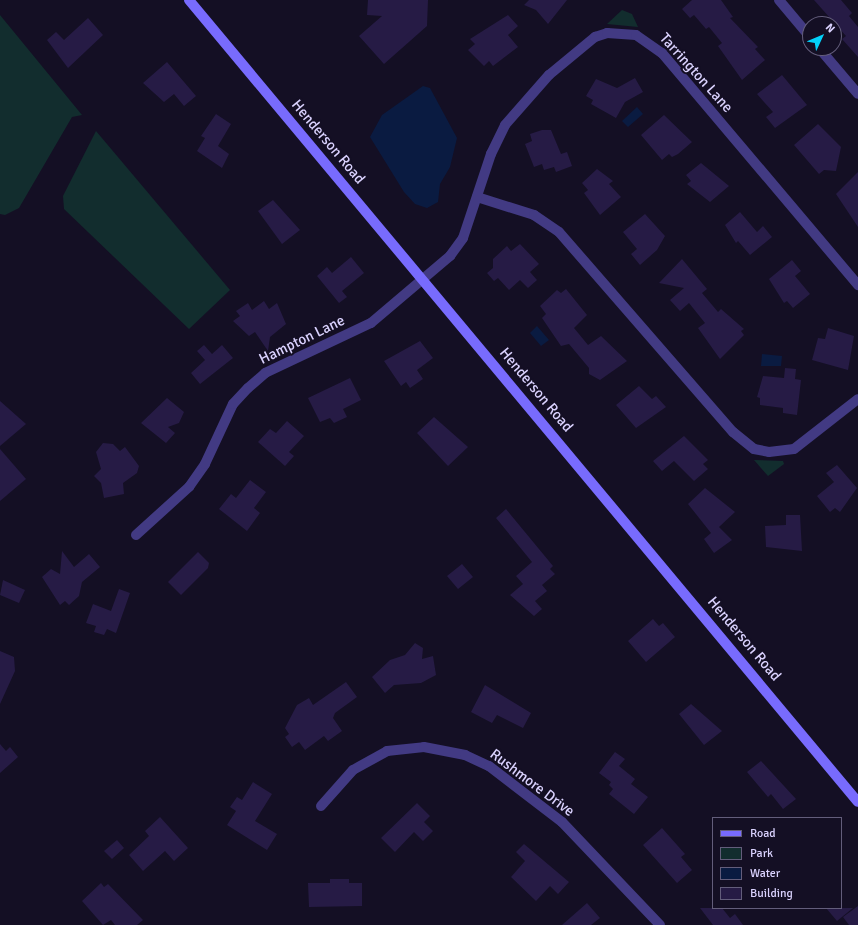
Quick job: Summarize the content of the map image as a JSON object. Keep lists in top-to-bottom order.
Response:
{
  "streets": {
    "main road": ["Henderson Road"],
    "street": ["Tarrington Lane", "Hampton Lane", "Rushmore Drive"]
  },
  "crossings": [
    ["Tarrington Lane", "Henderson Road"],
    ["Tarrington Lane", "Hampton Lane"],
    ["Henderson Road", "Hampton Lane"]
  ],
  "legend": [
    "Road",
    "Park",
    "Water",
    "Building"
  ],
  "north": "top right"
}
